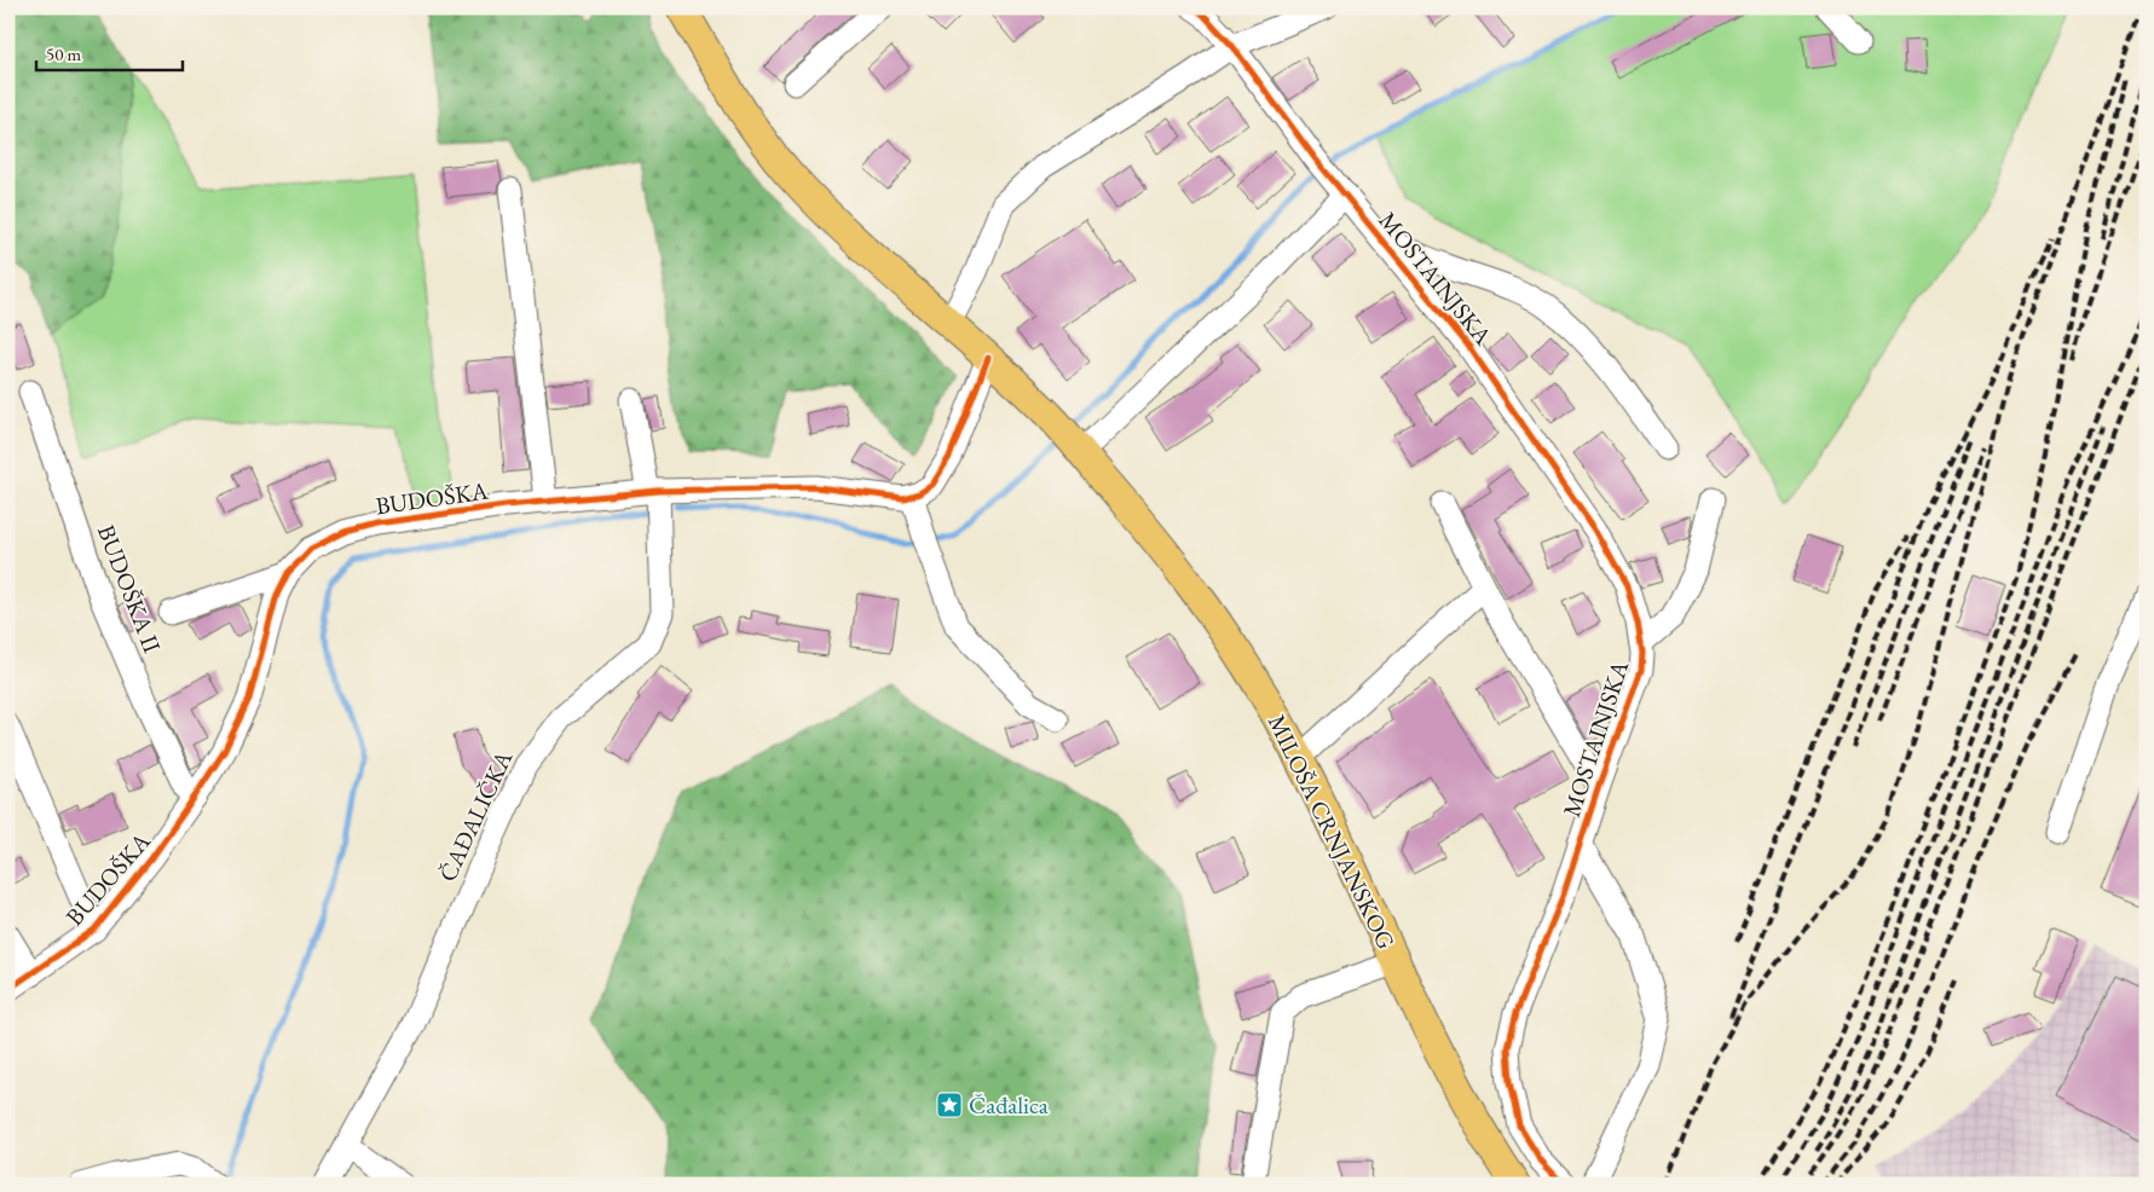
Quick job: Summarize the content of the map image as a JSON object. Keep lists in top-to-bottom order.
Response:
{
  "streets": {
    "main road": ["MILOŠA CRNJANSKOG"],
    "street": [
      "MOSTAINJSKA",
      "BUDOŠKA",
      "BUDOŠKA II",
      "ČAĐALIČKA"
    ]
  },
  "crossings": [
    ["BUDOŠKA", "BUDOŠKA II"],
    ["BUDOŠKA", "ČAĐALIČKA"]
  ],
  "places": {
    "place": ["Čađalica"]
  },
  "scale_bar": "50 m"
}
